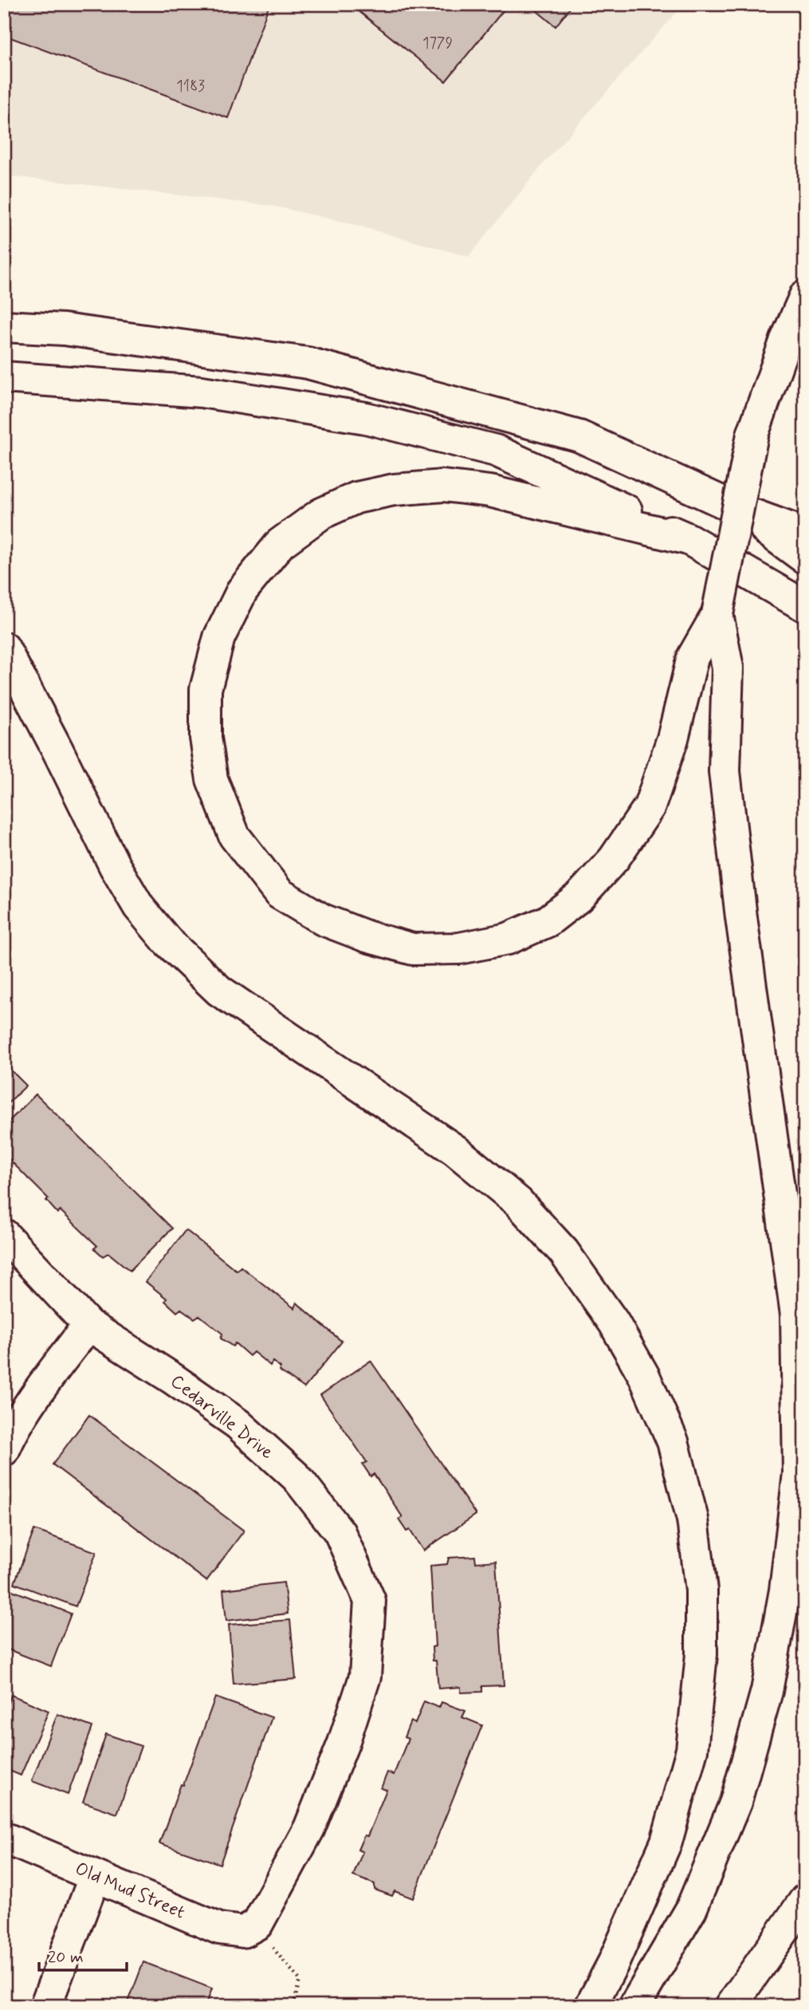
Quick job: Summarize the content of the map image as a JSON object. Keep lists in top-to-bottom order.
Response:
{
  "streets": {
    "main road": ["Cedarville Drive", "Old Mud Street"]
  },
  "crossings": [
    ["Cedarville Drive", "Old Mud Street"]
  ],
  "house_numbers": ["1779", "1183"],
  "scale_bar": "20 m"
}
